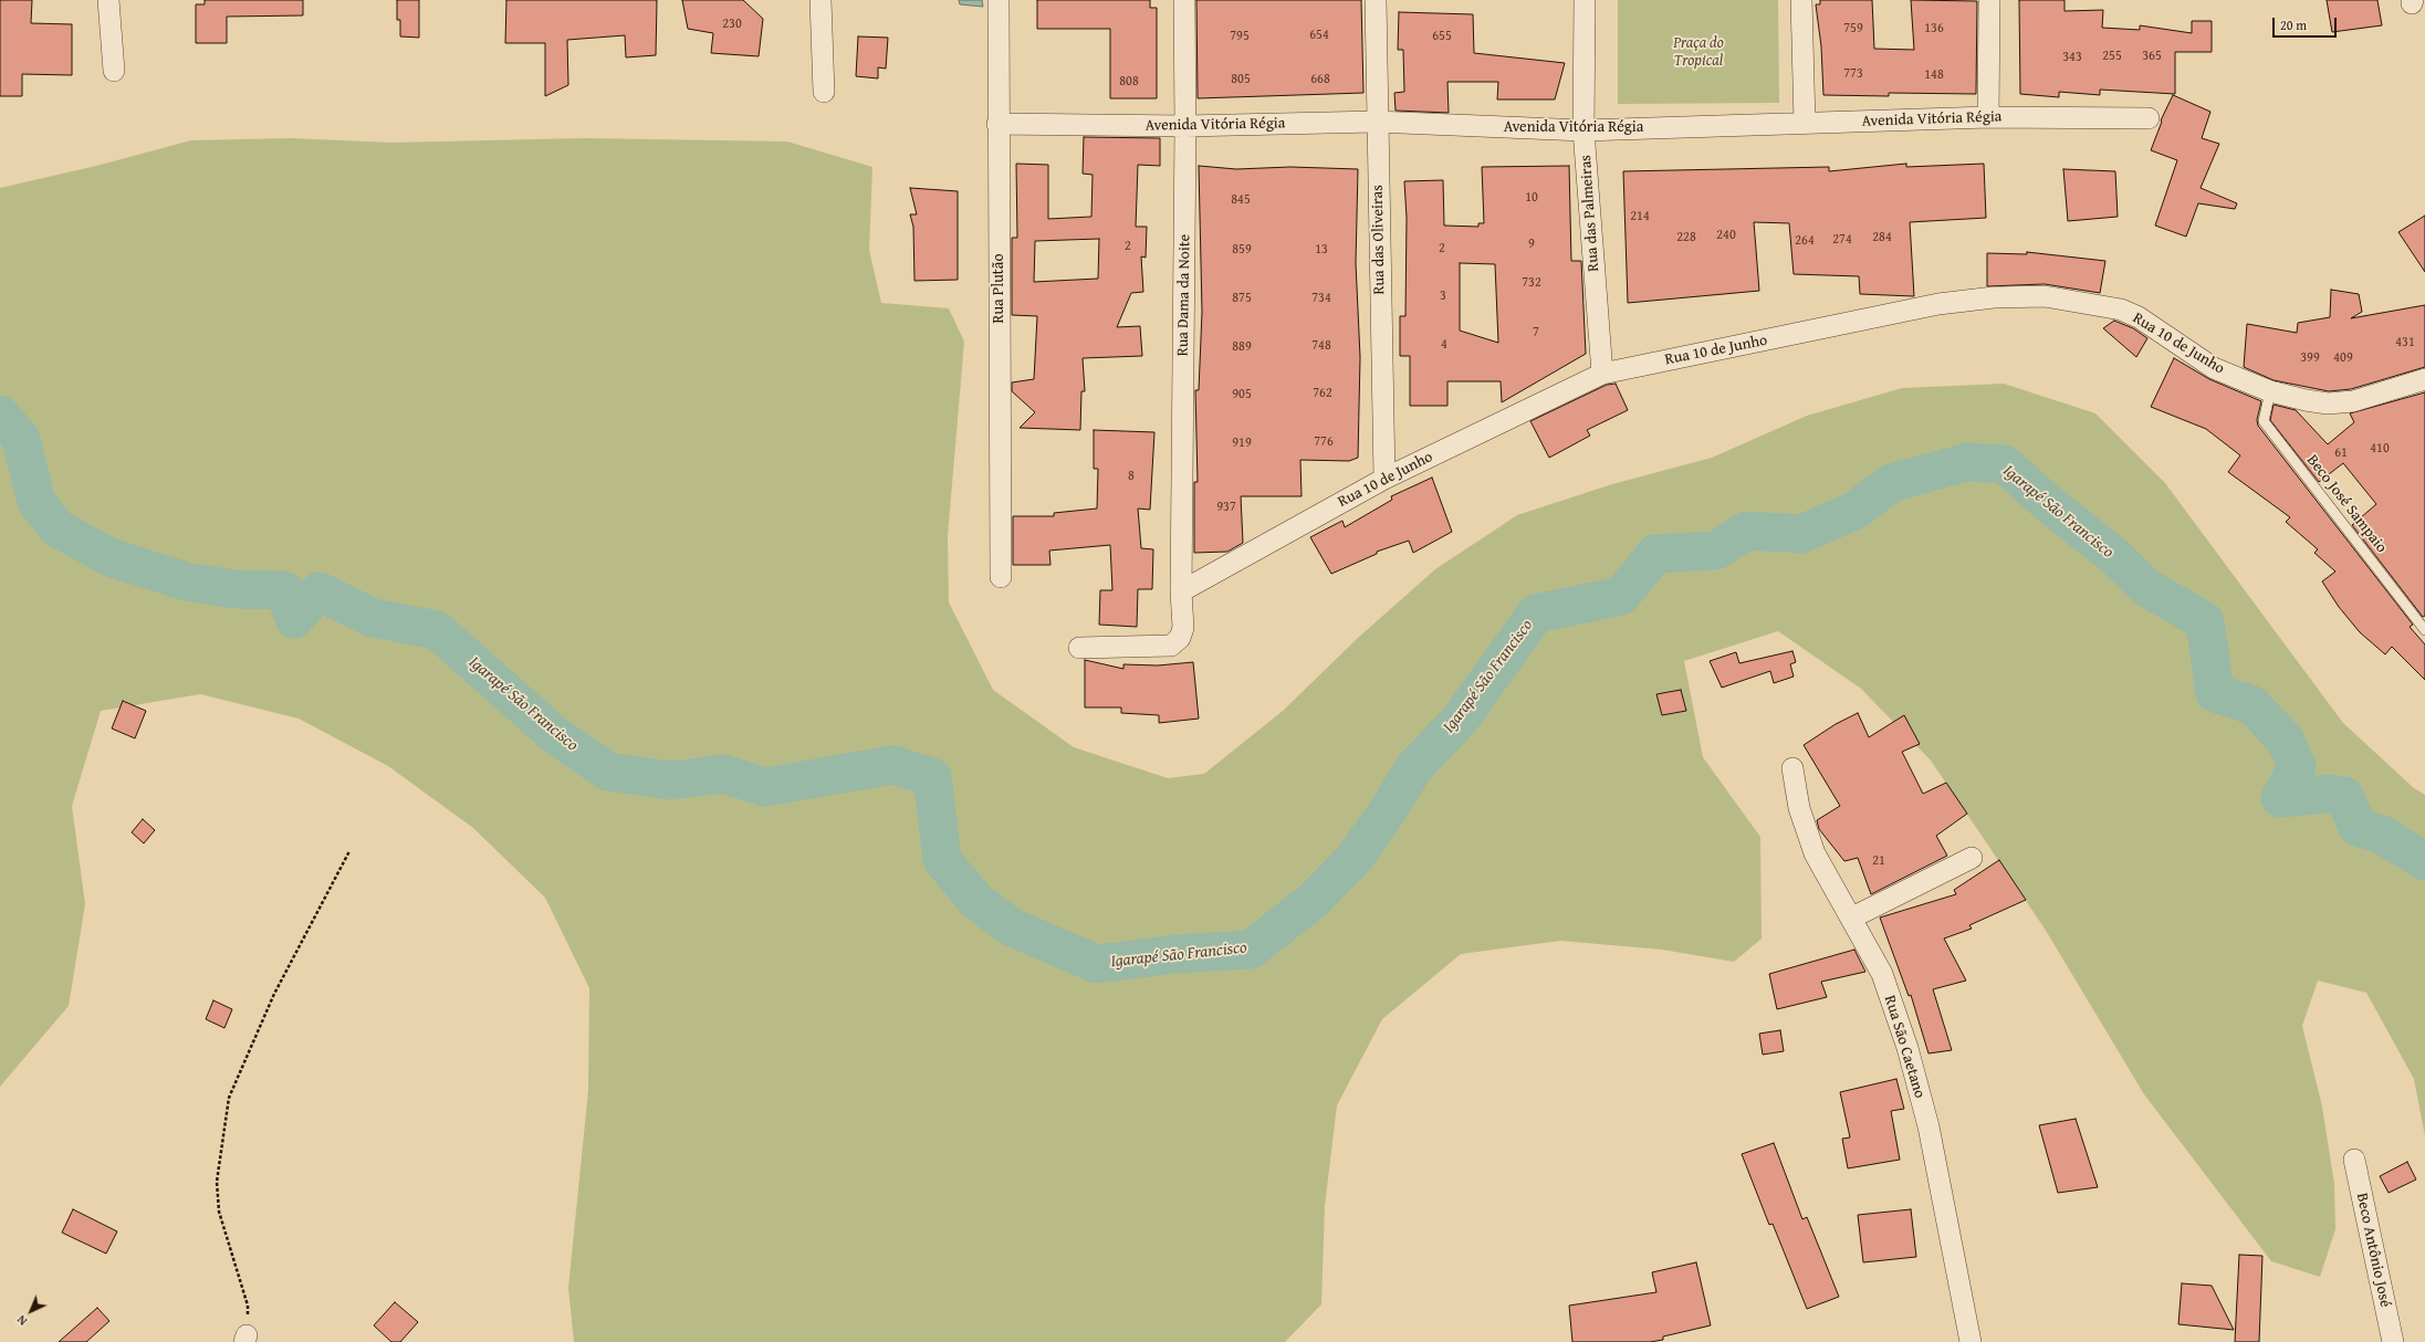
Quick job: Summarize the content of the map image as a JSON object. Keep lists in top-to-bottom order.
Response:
{
  "streets": {
    "street": [
      "Avenida Vitória Régia",
      "Rua das Palmeiras",
      "Rua das Oliveiras",
      "Rua Plutão",
      "Rua Dama da Noite",
      "Rua 10 de Junho",
      "Rua São Caetano",
      "Beco Antônio José"
    ],
    "lane": ["Beco José Sampaio"]
  },
  "crossings": [
    ["Avenida Vitória Régia", "Rua das Palmeiras"],
    ["Avenida Vitória Régia", "Rua das Oliveiras"],
    ["Avenida Vitória Régia", "Rua Plutão"],
    ["Avenida Vitória Régia", "Rua Dama da Noite"],
    ["Rua das Palmeiras", "Rua 10 de Junho"],
    ["Rua das Oliveiras", "Rua 10 de Junho"],
    ["Rua Dama da Noite", "Rua 10 de Junho"],
    ["Rua 10 de Junho", "Beco José Sampaio"]
  ],
  "water": ["Igarapé São Francisco"],
  "parks": ["Praça do Tropical"],
  "house_numbers": [
    "230",
    "759",
    "136",
    "654",
    "795",
    "655",
    "255",
    "365",
    "343",
    "773",
    "148",
    "805",
    "668",
    "808",
    "10",
    "845",
    "214",
    "240",
    "228",
    "284",
    "274",
    "264",
    "9",
    "2",
    "2",
    "859",
    "13",
    "732",
    "3",
    "875",
    "734",
    "7",
    "431",
    "4",
    "748",
    "889",
    "399",
    "409",
    "762",
    "905",
    "776",
    "919",
    "410",
    "61",
    "8",
    "937",
    "21"
  ],
  "scale_bar": "20 m",
  "north": "bottom left"
}
